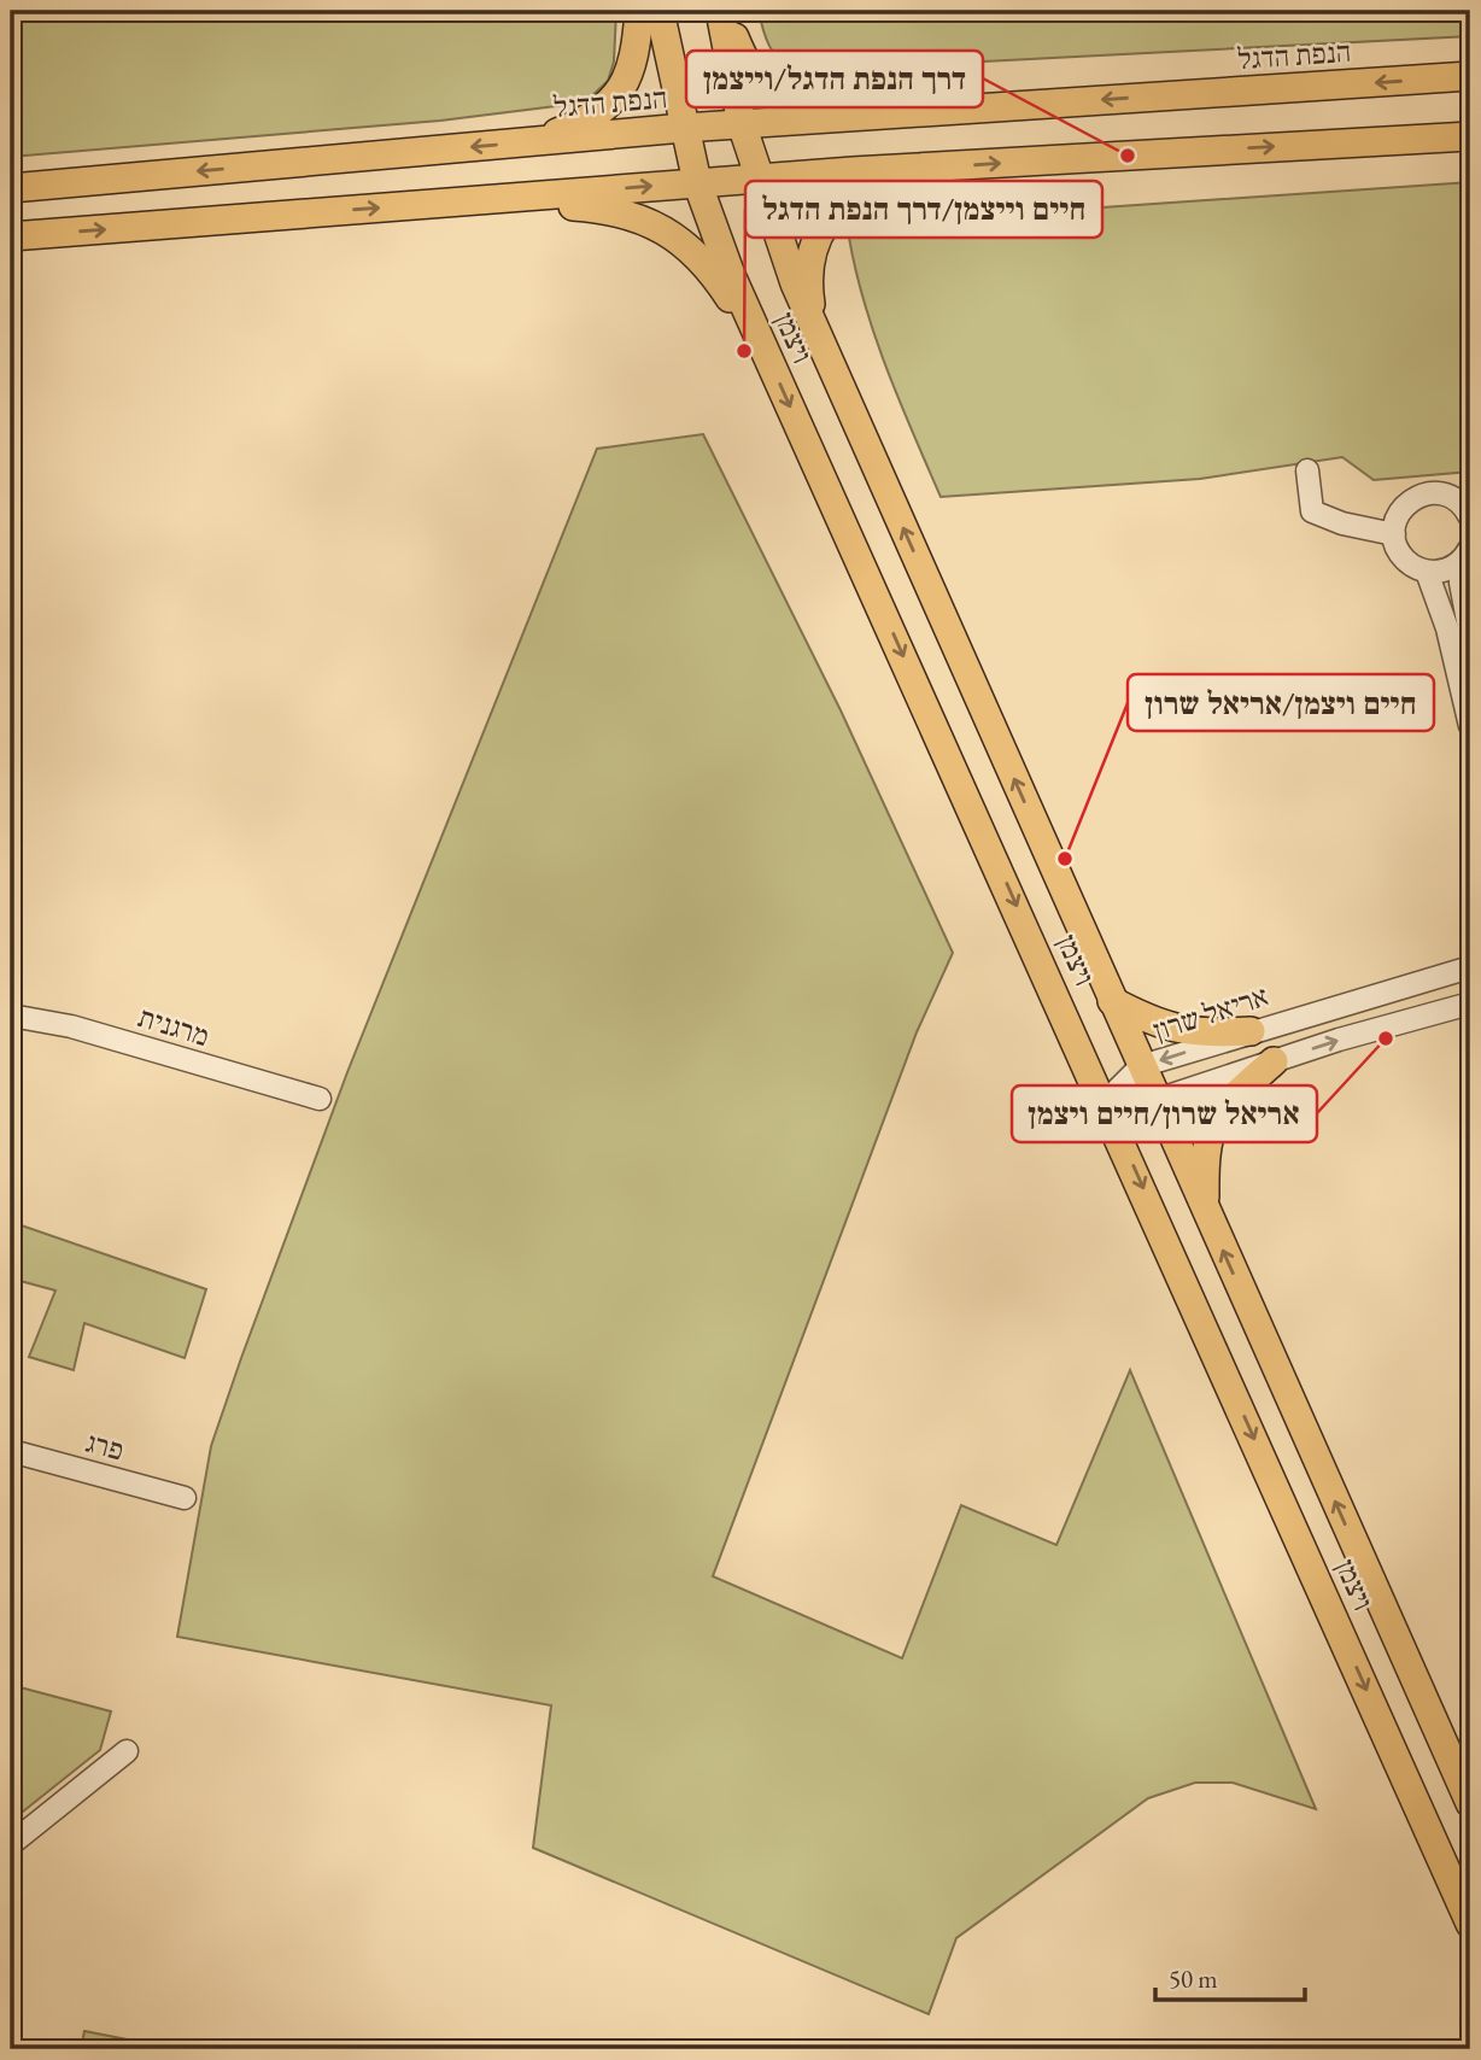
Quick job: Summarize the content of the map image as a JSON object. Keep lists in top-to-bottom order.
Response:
{
  "streets": {
    "main road": ["הנפת הדגל", "ויצמן"],
    "street": ["אריאל שרון", "מרגנית", "פרג"]
  },
  "crossings": [
    ["הנפת הדגל", "ויצמן"],
    ["ויצמן", "אריאל שרון"]
  ],
  "places": [
    "דרך הנפת הדגל/וייצמן",
    "חיים וייצמן/דרך הנפת הדגל",
    "חיים ויצמן/אריאל שרון",
    "אריאל שרון/חיים ויצמן"
  ],
  "scale_bar": "50 m"
}
